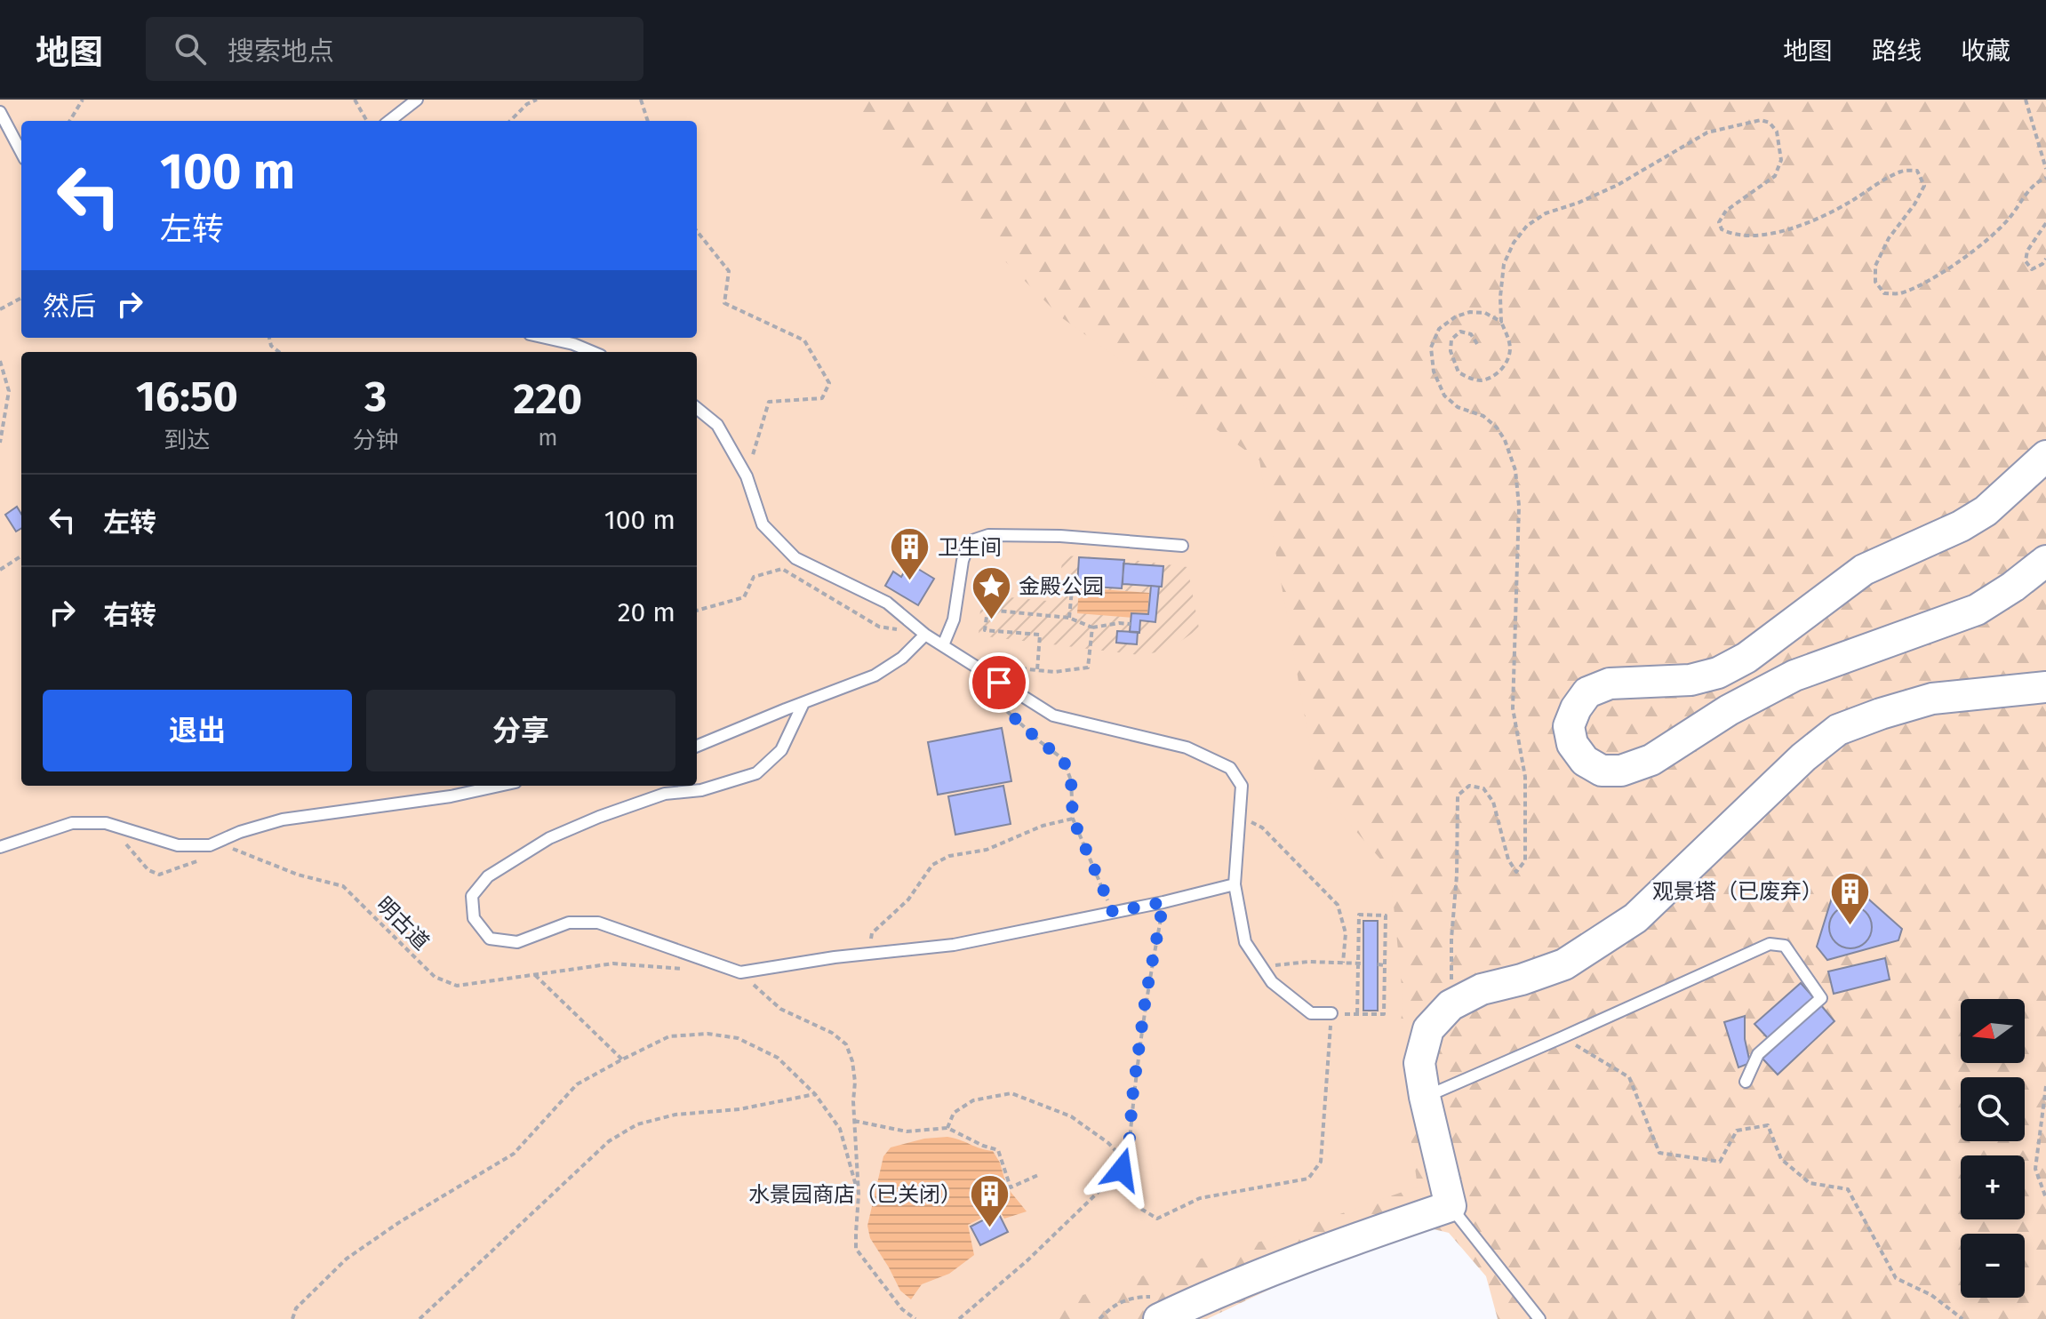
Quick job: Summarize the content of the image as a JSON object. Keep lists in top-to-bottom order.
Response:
{
  "streets": {
    "path": ["明古道"]
  },
  "places": {
    "building": ["卫生间", "观景塔（已废弃）", "水景园商店（已关闭）"],
    "place": ["金殿公园"]
  },
  "north": "left",
  "page": {
    "header": "地图",
    "search": "搜索地点",
    "nav": ["地图", "路线", "收藏"],
    "turn": ["100 m", "左转"],
    "then": "然后",
    "eta": [
      "16:50",
      "到达",
      "3",
      "分钟",
      "220",
      "m"
    ],
    "list": [
      {
        "name": "左转",
        "value": "100 m"
      },
      {
        "name": "右转",
        "value": "20 m"
      }
    ],
    "buttons": ["退出", "分享"],
    "map_buttons": ["+", "−"]
  }
}
